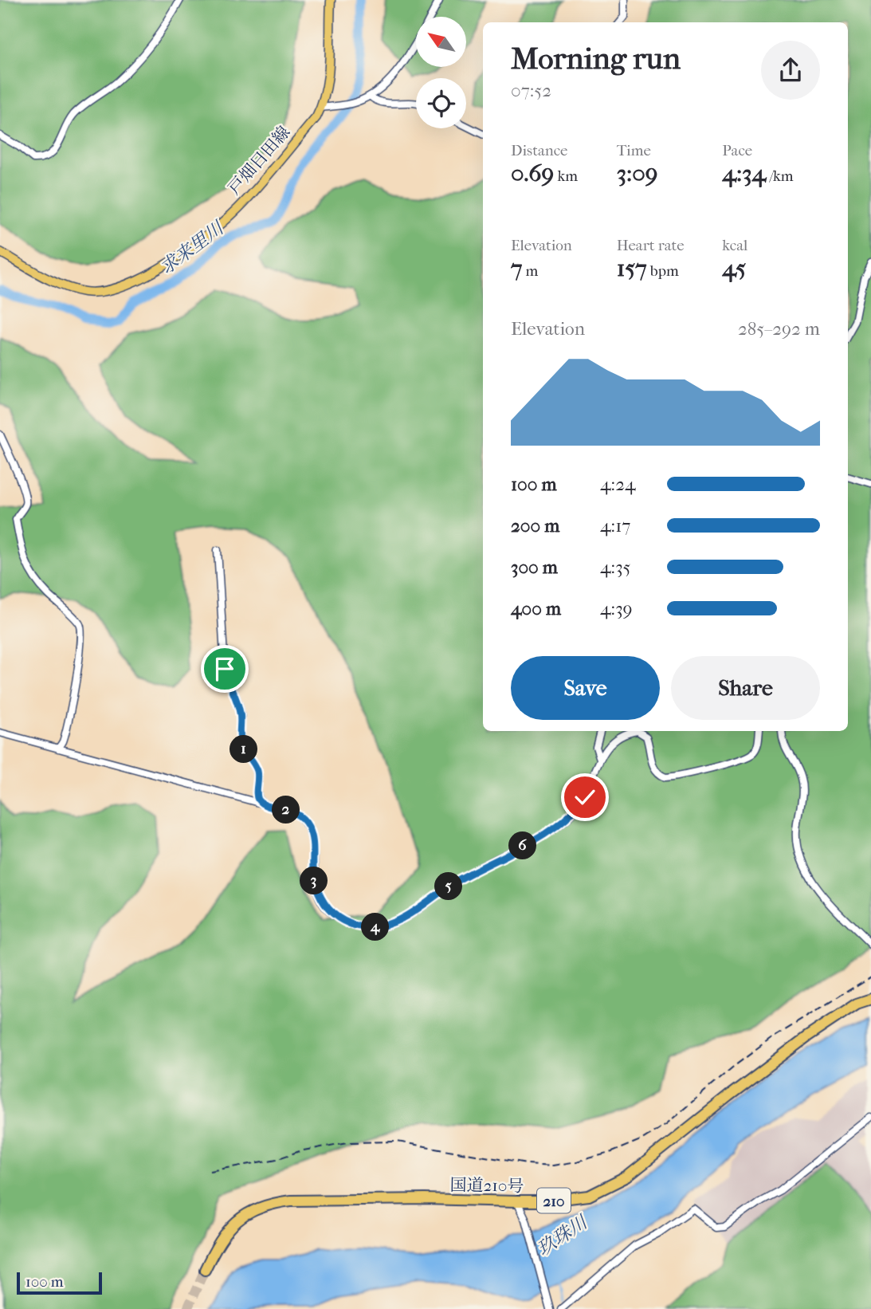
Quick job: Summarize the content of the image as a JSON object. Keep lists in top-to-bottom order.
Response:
{
  "streets": {
    "highway": ["国道210号", "210"],
    "main road": ["戸畑日田線"]
  },
  "water": ["求来里川", "玖珠川"],
  "scale_bar": "100 m",
  "north": "top left",
  "page": {
    "heading": ["Morning run", "07:52"],
    "stats": [
      ["Distance", "0.69 km"],
      ["Time", "3:09"],
      ["Pace", "4:34 /km"],
      ["Elevation", "7 m"],
      ["Heart rate", "157 bpm"],
      ["kcal", "45"]
    ],
    "chart": ["Elevation", "285–292 m"],
    "list": [
      {
        "name": "100 m",
        "note": "4:24"
      },
      {
        "name": "200 m",
        "note": "4:17"
      },
      {
        "name": "300 m",
        "note": "4:35"
      },
      {
        "name": "400 m",
        "note": "4:39"
      }
    ],
    "buttons": ["Save", "Share"],
    "pins": [
      "1",
      "2",
      "6",
      "3",
      "5",
      "4"
    ],
    "scale": "100 m"
  }
}
